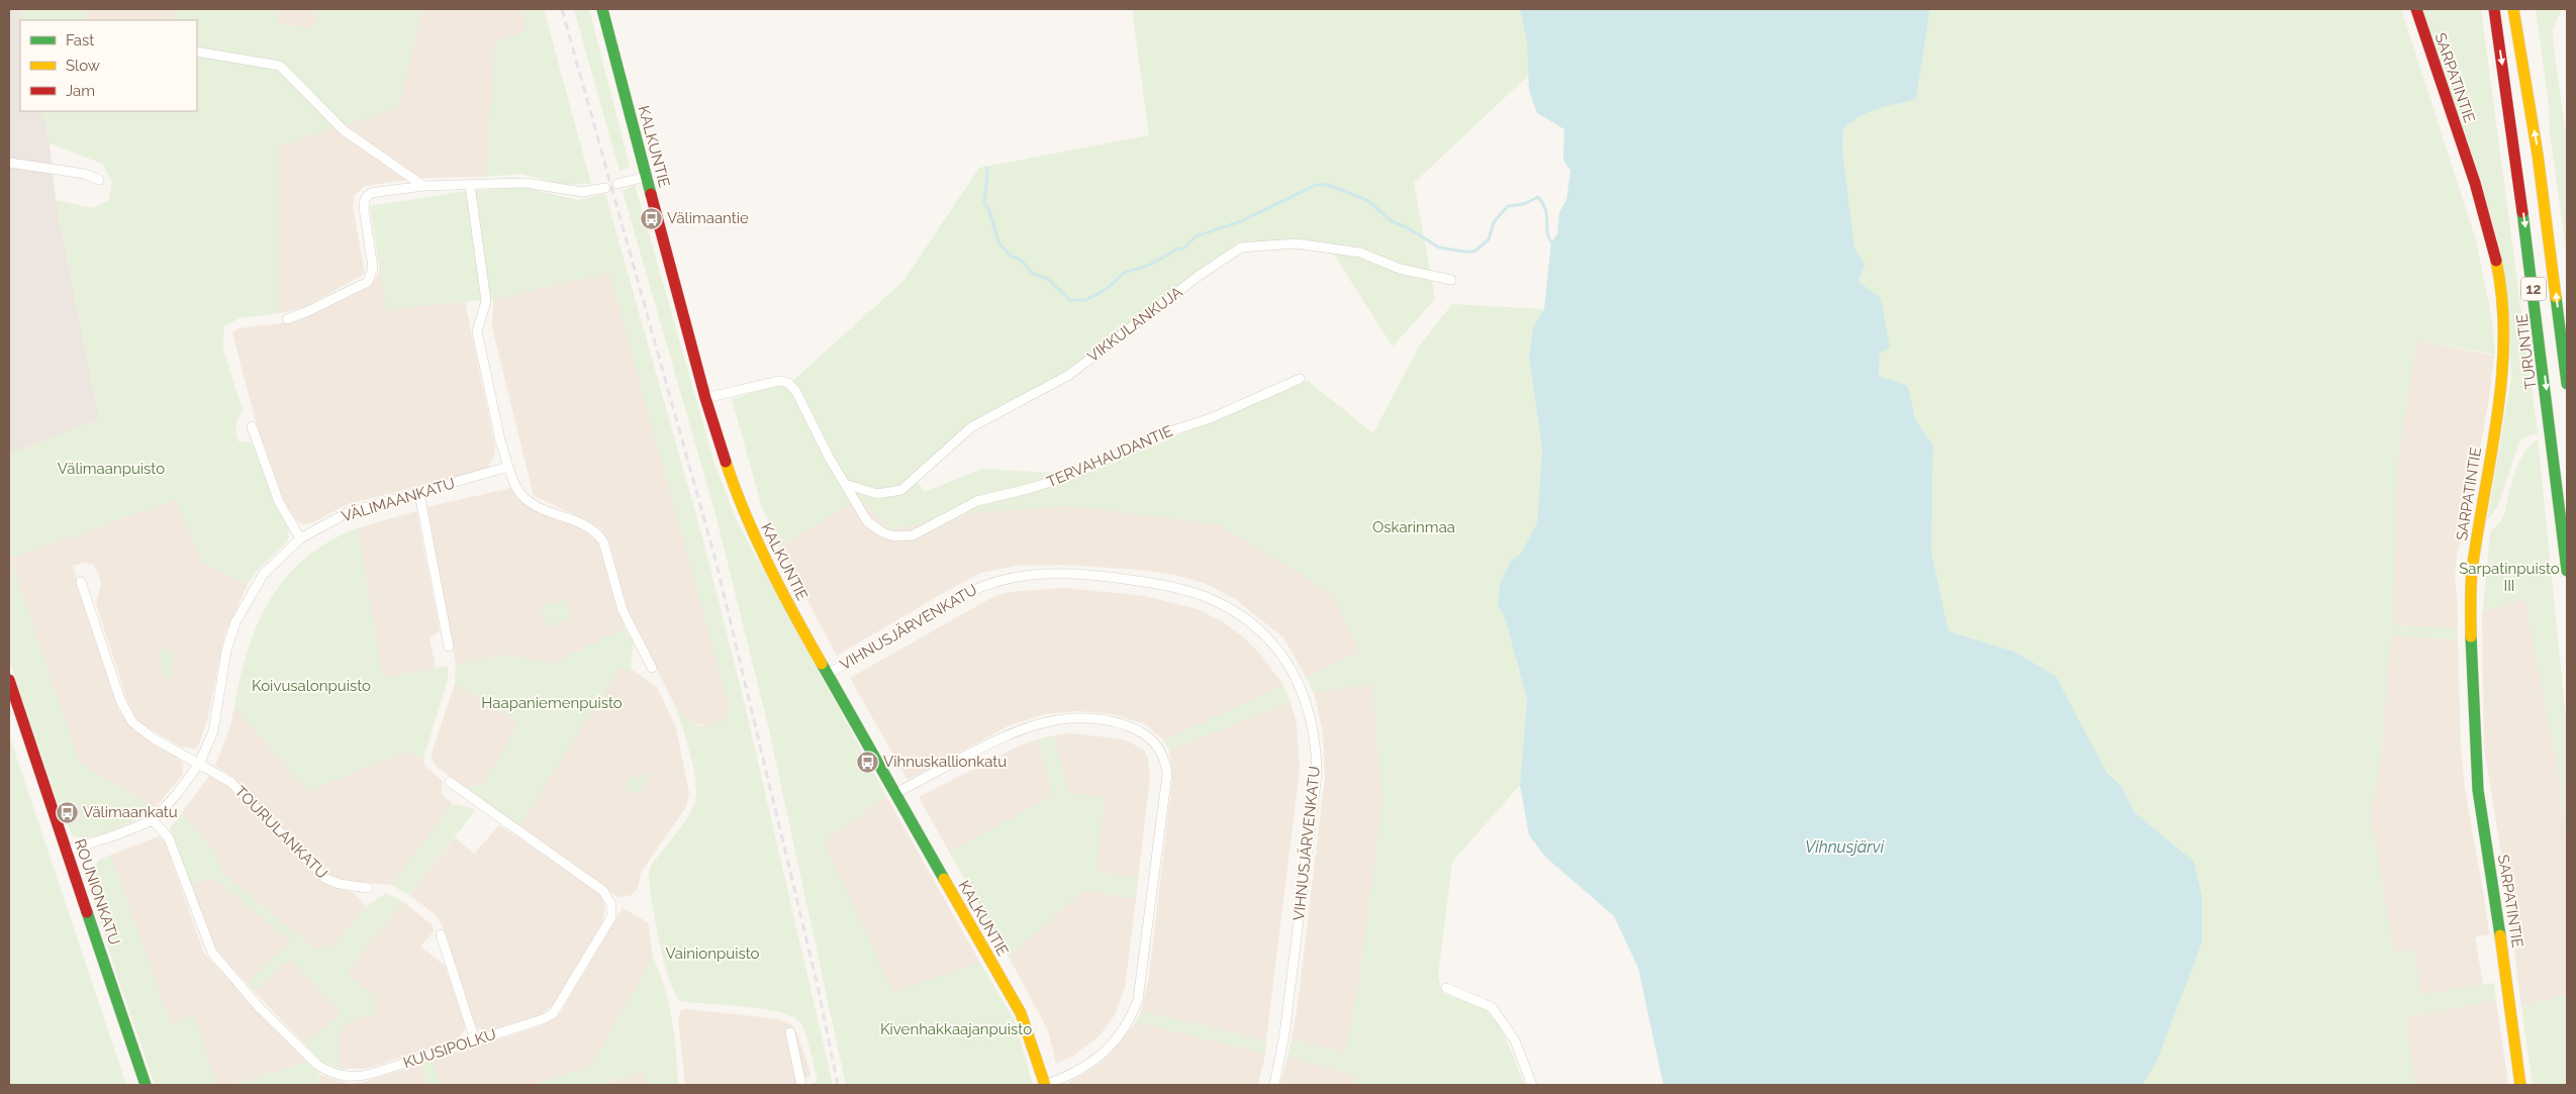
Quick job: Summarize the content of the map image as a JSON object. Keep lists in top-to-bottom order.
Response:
{
  "streets": {
    "main road": [
      "SARPATINTIE",
      "KALKUNTIE",
      "12",
      "TURUNTIE",
      "ROUNIONKATU"
    ],
    "street": [
      "VIKKULANKUJA",
      "TERVAHAUDANTIE",
      "VÄLIMAANKATU",
      "VIHNUSJÄRVENKATU",
      "TOURULANKATU",
      "KUUSIPOLKU"
    ]
  },
  "crossings": [
    ["KALKUNTIE", "TERVAHAUDANTIE"],
    ["KALKUNTIE", "VIHNUSJÄRVENKATU"],
    ["VIKKULANKUJA", "TERVAHAUDANTIE"],
    ["VÄLIMAANKATU", "TOURULANKATU"],
    ["VÄLIMAANKATU", "ROUNIONKATU"],
    ["VÄLIMAANKATU", "KUUSIPOLKU"]
  ],
  "water": ["Vihnusjärvi"],
  "parks": [
    "Välimaanpuisto",
    "Oskarinmaa",
    "Sarpatinpuisto III",
    "Koivusalonpuisto",
    "Haapaniemenpuisto",
    "Vainionpuisto",
    "Kivenhakkaajanpuisto"
  ],
  "places": {
    "bus stop": ["Välimaantie", "Vihnuskallionkatu", "Välimaankatu"]
  },
  "legend": ["Fast", "Slow", "Jam"]
}
